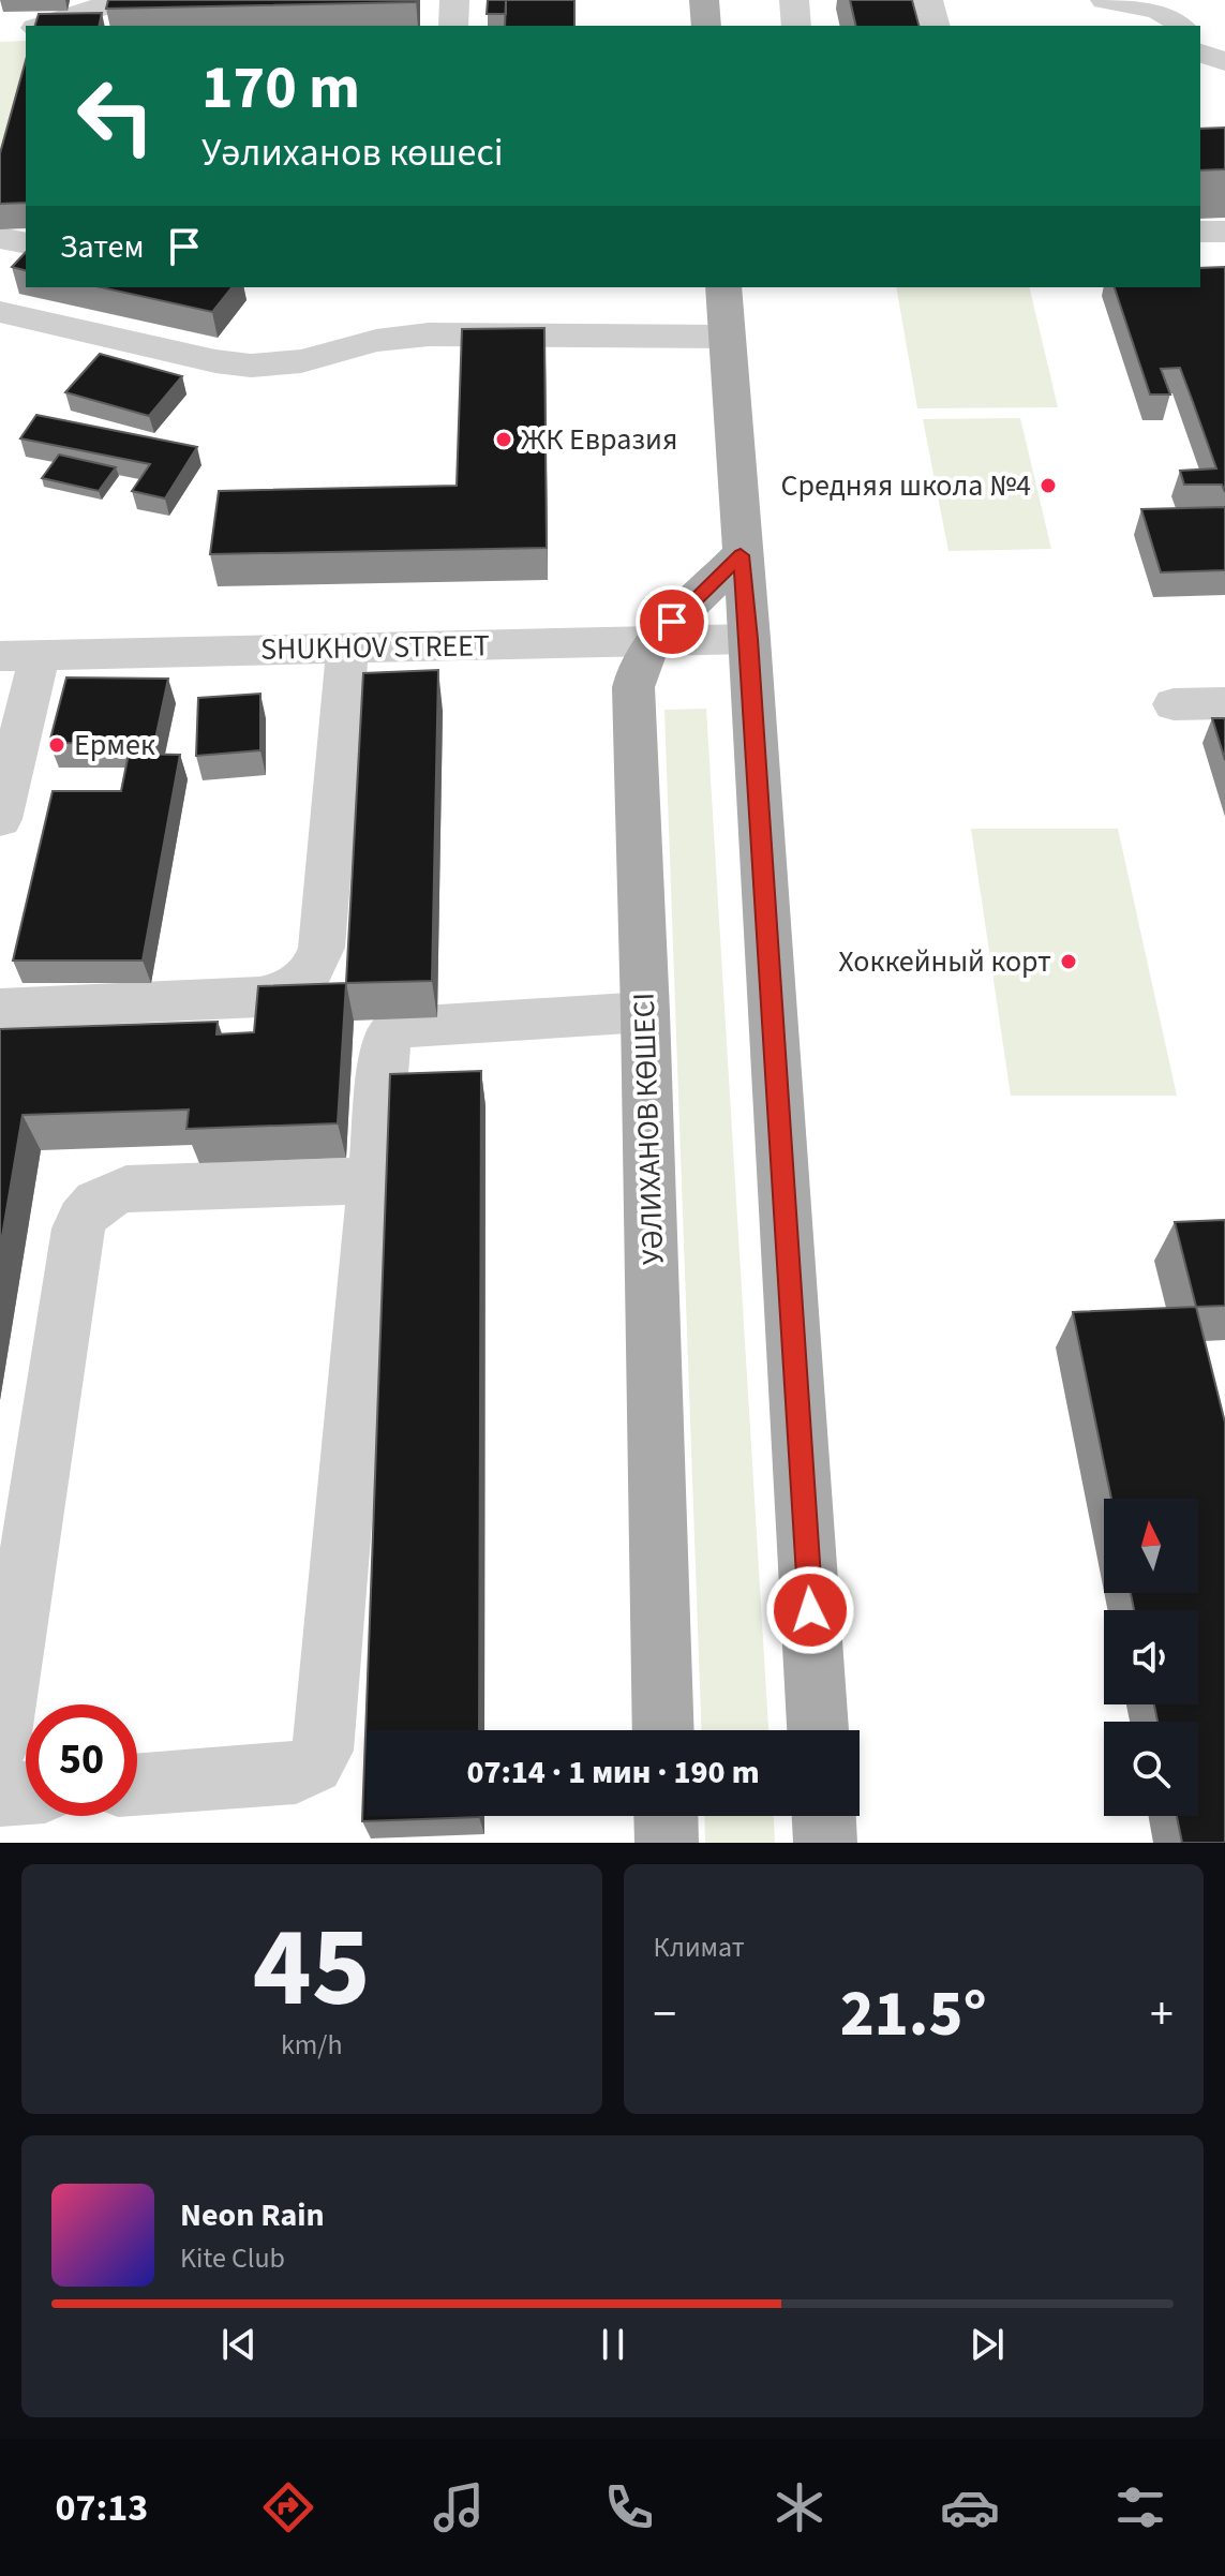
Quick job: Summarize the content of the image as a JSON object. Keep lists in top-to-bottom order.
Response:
{
  "streets": {
    "main road": ["УӘЛИХАНОВ КӨШЕСІ"],
    "street": ["SHUKHOV STREET"]
  },
  "crossings": [
    ["SHUKHOV STREET", "УӘЛИХАНОВ КӨШЕСІ"]
  ],
  "places": [
    "ЖК Евразия",
    "Средняя школа №4",
    "Ермек",
    "Хоккейный корт"
  ],
  "north": "top",
  "page": {
    "turn": ["170 m", "Уәлиханов көшесі"],
    "then": "Затем",
    "limit": "50",
    "trip": "07:14 · 1 мин · 190 m",
    "tile": [
      ["45", "km/h"],
      "Климат"
    ],
    "heat": ["−", "21.5°", "+"],
    "song": ["Neon Rain", "Kite Club"],
    "tabs": "07:13"
  }
}
